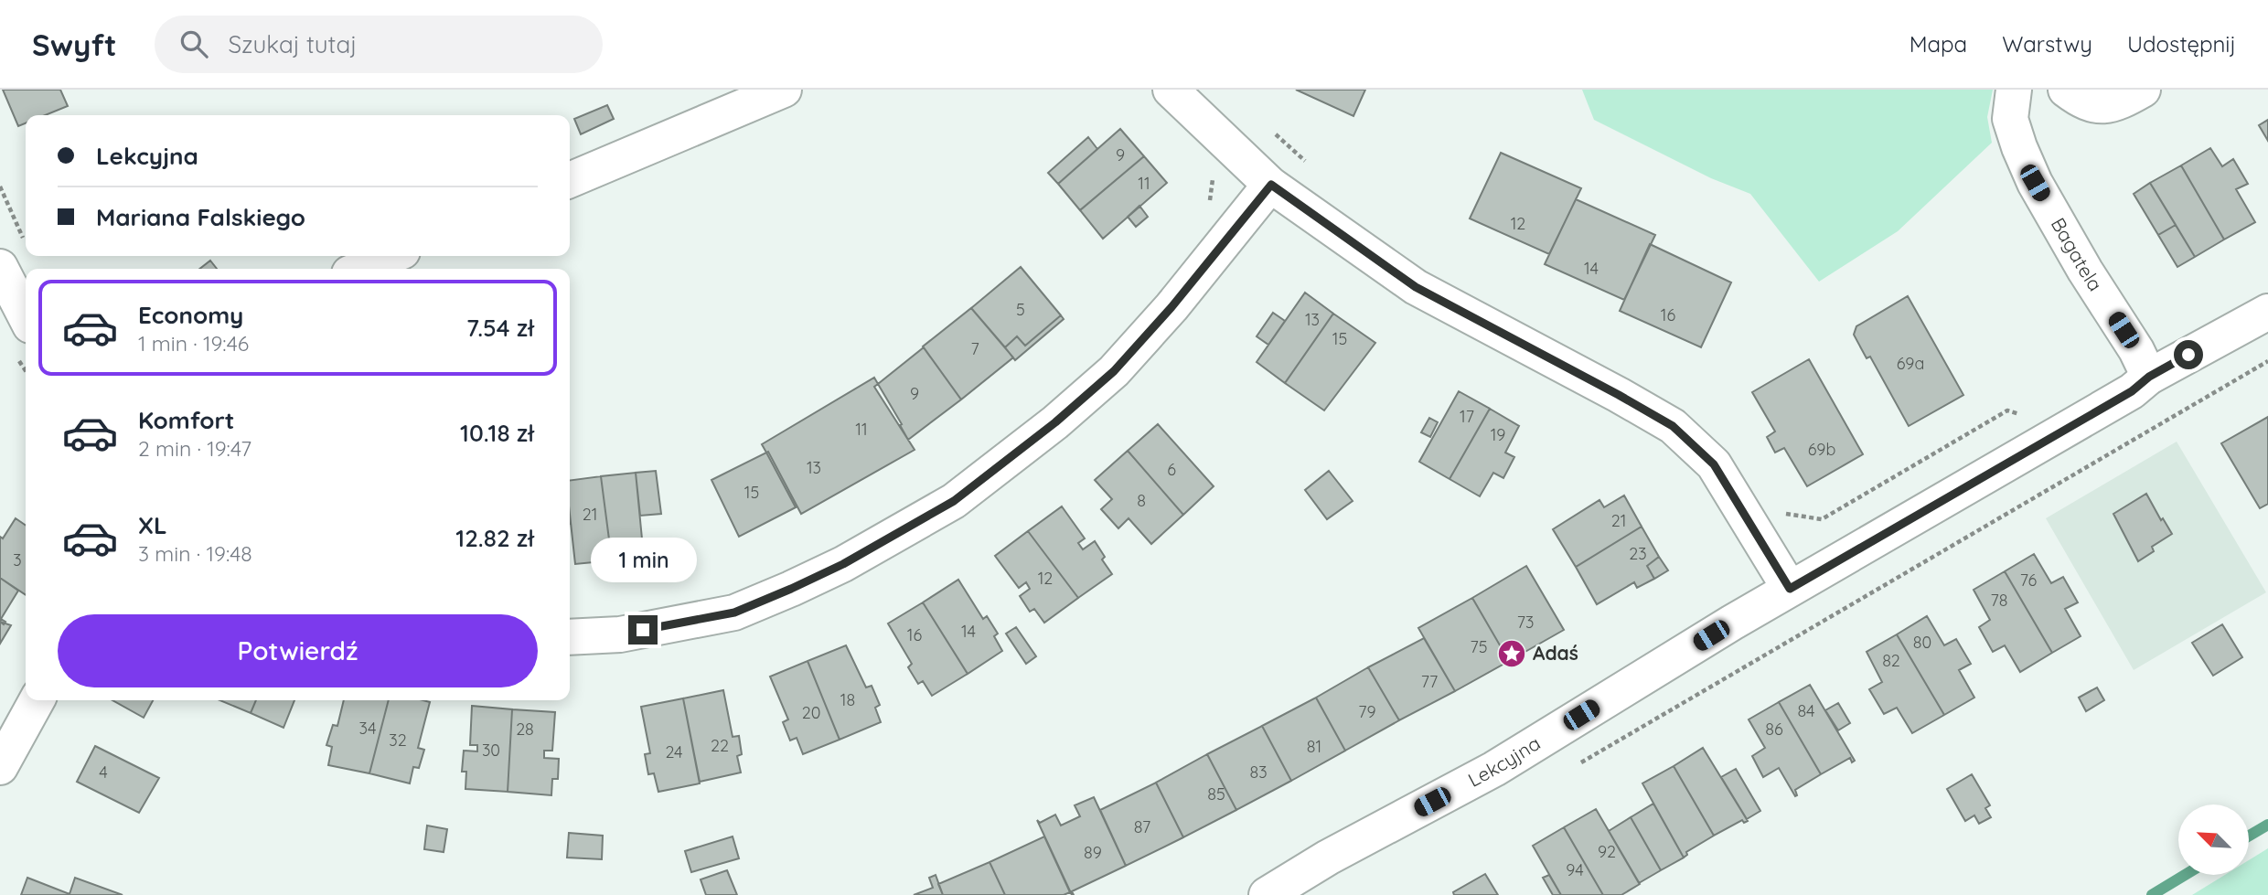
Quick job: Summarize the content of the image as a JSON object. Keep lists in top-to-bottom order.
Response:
{
  "streets": {
    "street": ["Bagatela", "Lekcyjna"]
  },
  "crossings": [
    ["Bagatela", "Lekcyjna"]
  ],
  "places": {
    "place": ["Adaś"]
  },
  "house_numbers": [
    "9",
    "11",
    "12",
    "14",
    "5",
    "16",
    "13",
    "15",
    "7",
    "69a",
    "9",
    "17",
    "11",
    "19",
    "69b",
    "13",
    "6",
    "15",
    "8",
    "21",
    "21",
    "23",
    "3",
    "12",
    "76",
    "78",
    "73",
    "14",
    "16",
    "80",
    "75",
    "82",
    "77",
    "18",
    "84",
    "79",
    "20",
    "34",
    "28",
    "86",
    "32",
    "22",
    "81",
    "30",
    "24",
    "4",
    "83",
    "85",
    "87",
    "92",
    "89",
    "94"
  ],
  "north": "top left",
  "page": {
    "header": "Swyft",
    "search": "Szukaj tutaj",
    "nav": ["Mapa", "Warstwy", "Udostępnij"],
    "banner": ["Lekcyjna", "Mariana Falskiego"],
    "list": [
      {
        "name": "Economy",
        "note": "1 min · 19:46",
        "value": "7.54 zł"
      },
      {
        "name": "Komfort",
        "note": "2 min · 19:47",
        "value": "10.18 zł"
      },
      {
        "name": "XL",
        "note": "3 min · 19:48",
        "value": "12.82 zł"
      }
    ],
    "bubble": "1 min",
    "buttons": "Potwierdź"
  }
}
